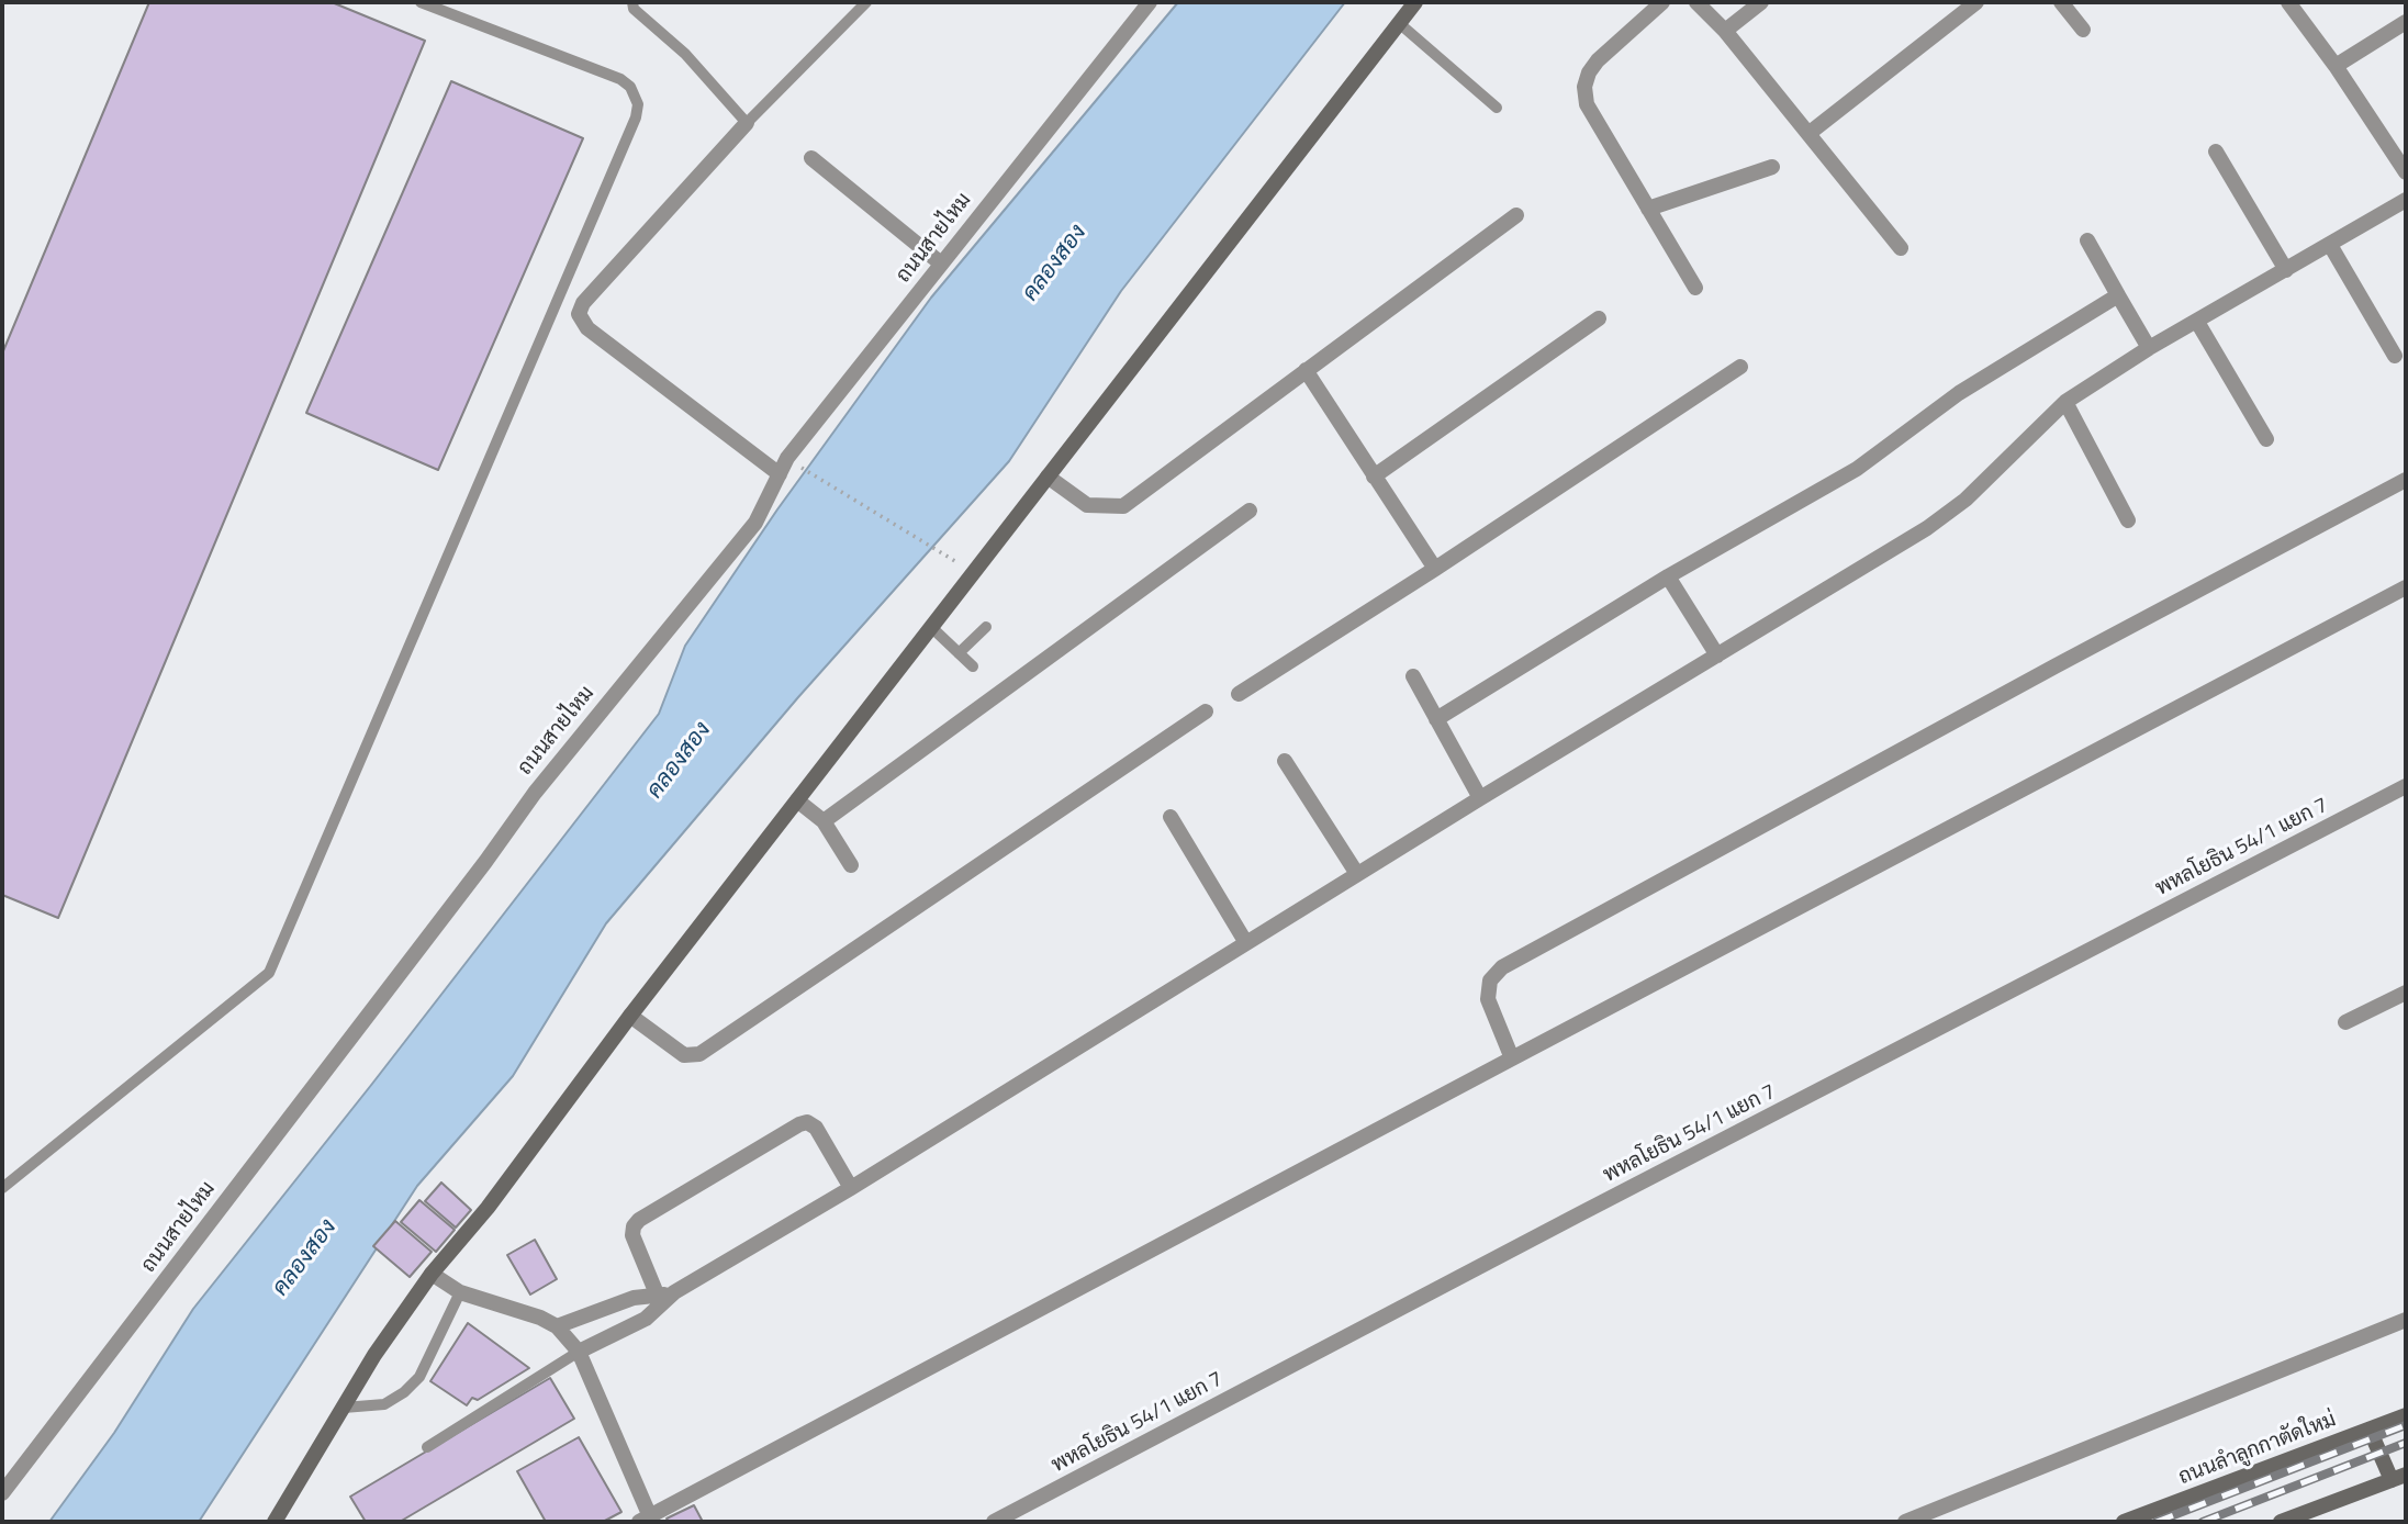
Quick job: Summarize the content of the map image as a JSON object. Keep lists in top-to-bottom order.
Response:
{
  "streets": {
    "street": ["ถนนสายไหม", "พหลโยธิน 54/1 แยก 7", "ถนนลำลูกกาตัดใหม่"]
  },
  "water": ["คลองสอง"]
}
